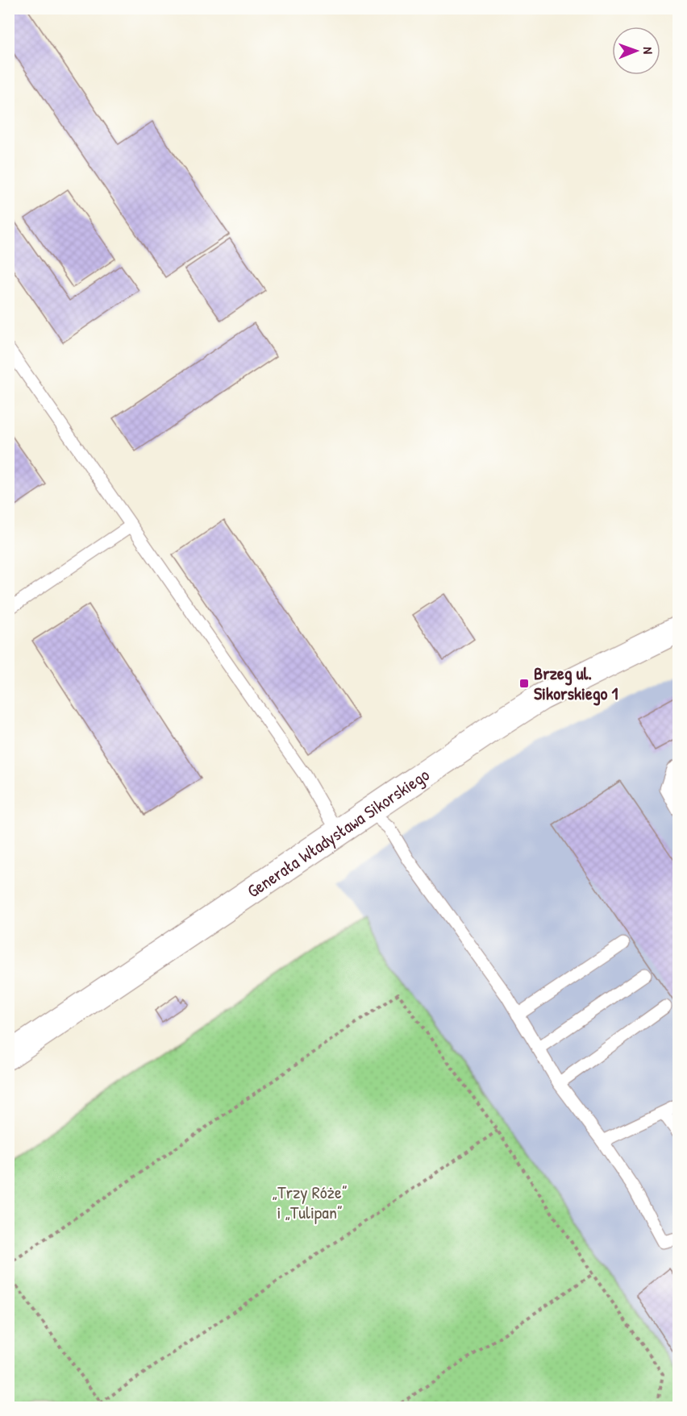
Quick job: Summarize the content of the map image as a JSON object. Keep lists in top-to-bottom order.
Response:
{
  "streets": {
    "main road": ["Generała Władysława Sikorskiego"]
  },
  "parks": ["„Trzy Róże” i „Tulipan”"],
  "places": {
    "transit": ["Brzeg ul. Sikorskiego 1"]
  },
  "north": "right"
}
